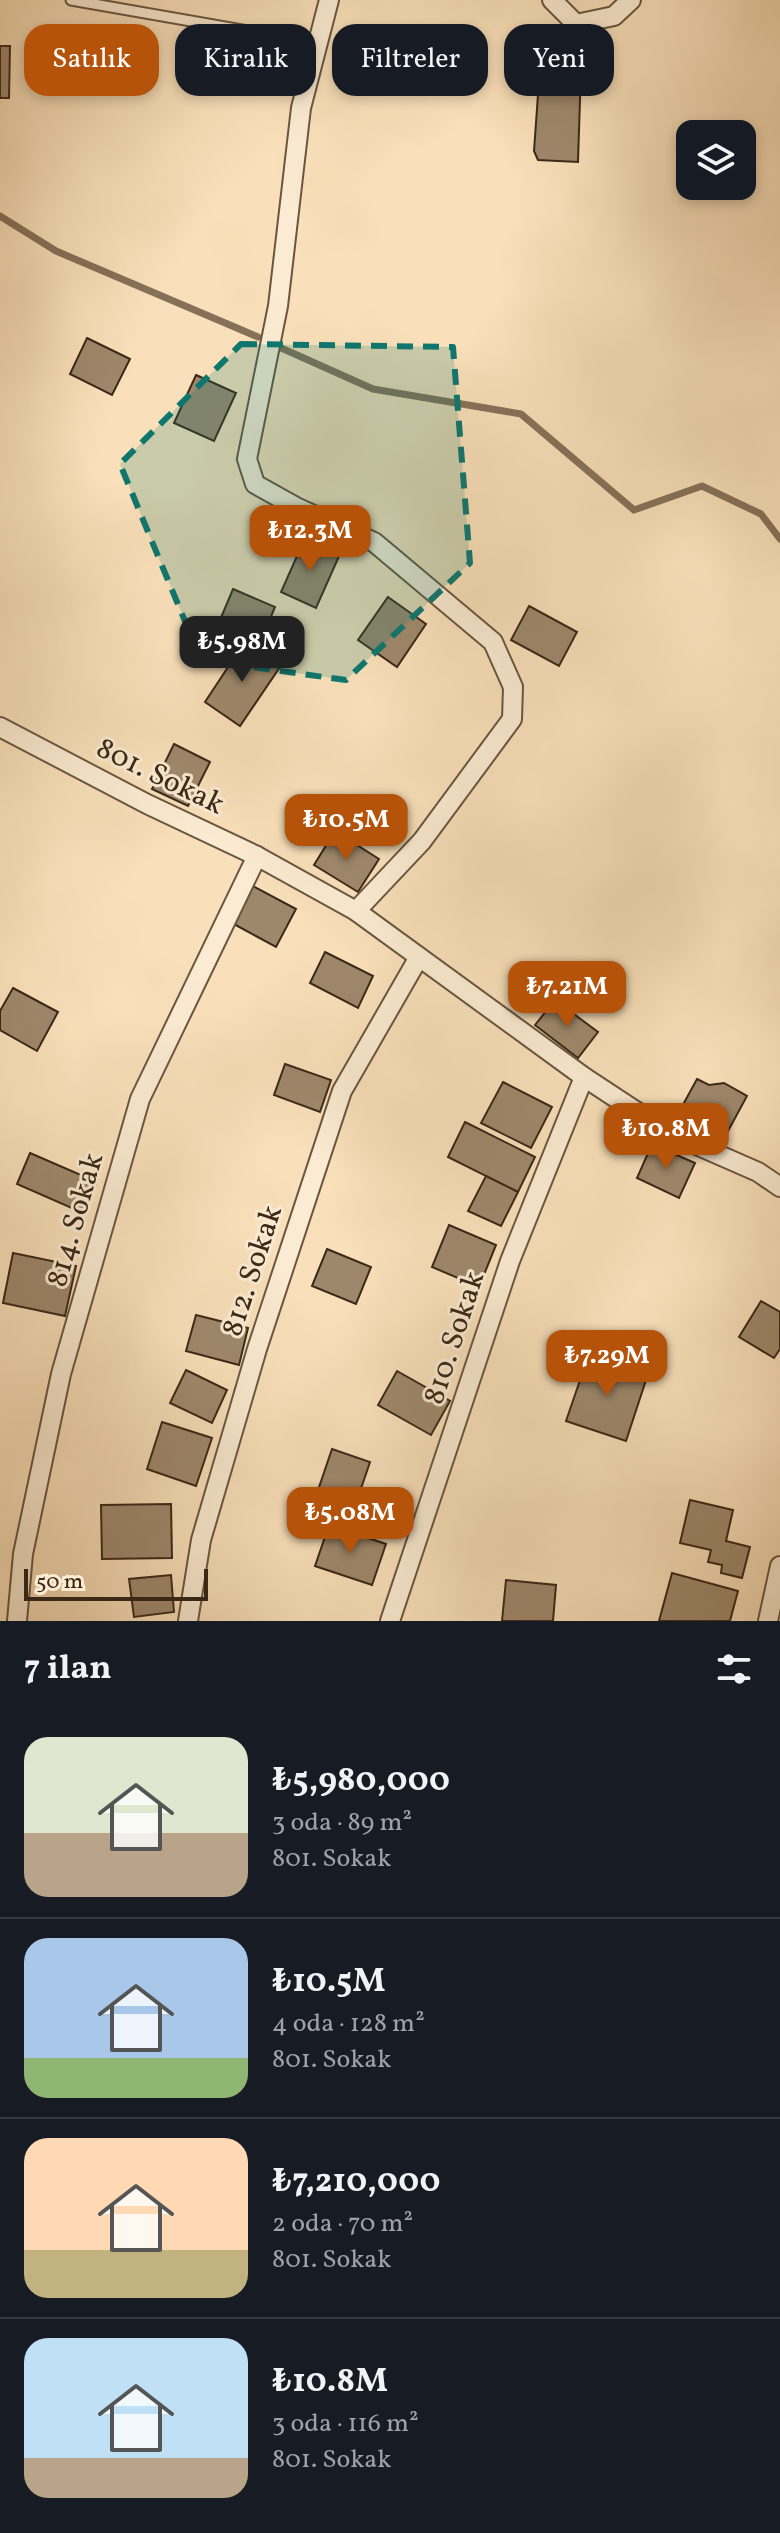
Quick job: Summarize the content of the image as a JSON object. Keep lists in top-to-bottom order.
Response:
{
  "streets": {
    "street": [
      "801. Sokak",
      "814. Sokak",
      "812. Sokak",
      "810. Sokak"
    ]
  },
  "crossings": [
    ["801. Sokak", "814. Sokak"],
    ["801. Sokak", "812. Sokak"],
    ["801. Sokak", "810. Sokak"]
  ],
  "scale_bar": "50 m",
  "page": {
    "chip": [
      "Satılık",
      "Kiralık",
      "Filtreler",
      "Yeni"
    ],
    "price": [
      "₺12.3M",
      "₺5.98M",
      "₺10.5M",
      "₺7.21M",
      "₺10.8M",
      "₺7.29M",
      "₺5.08M"
    ],
    "scale": "50 m",
    "heading": "7 ilan",
    "list": [
      {
        "name": "₺5,980,000",
        "note": "3 oda · 89 m² · 801. Sokak"
      },
      {
        "name": "₺10.5M",
        "note": "4 oda · 128 m² · 801. Sokak"
      },
      {
        "name": "₺7,210,000",
        "note": "2 oda · 70 m² · 801. Sokak"
      },
      {
        "name": "₺10.8M",
        "note": "3 oda · 116 m² · 801. Sokak"
      }
    ]
  }
}
